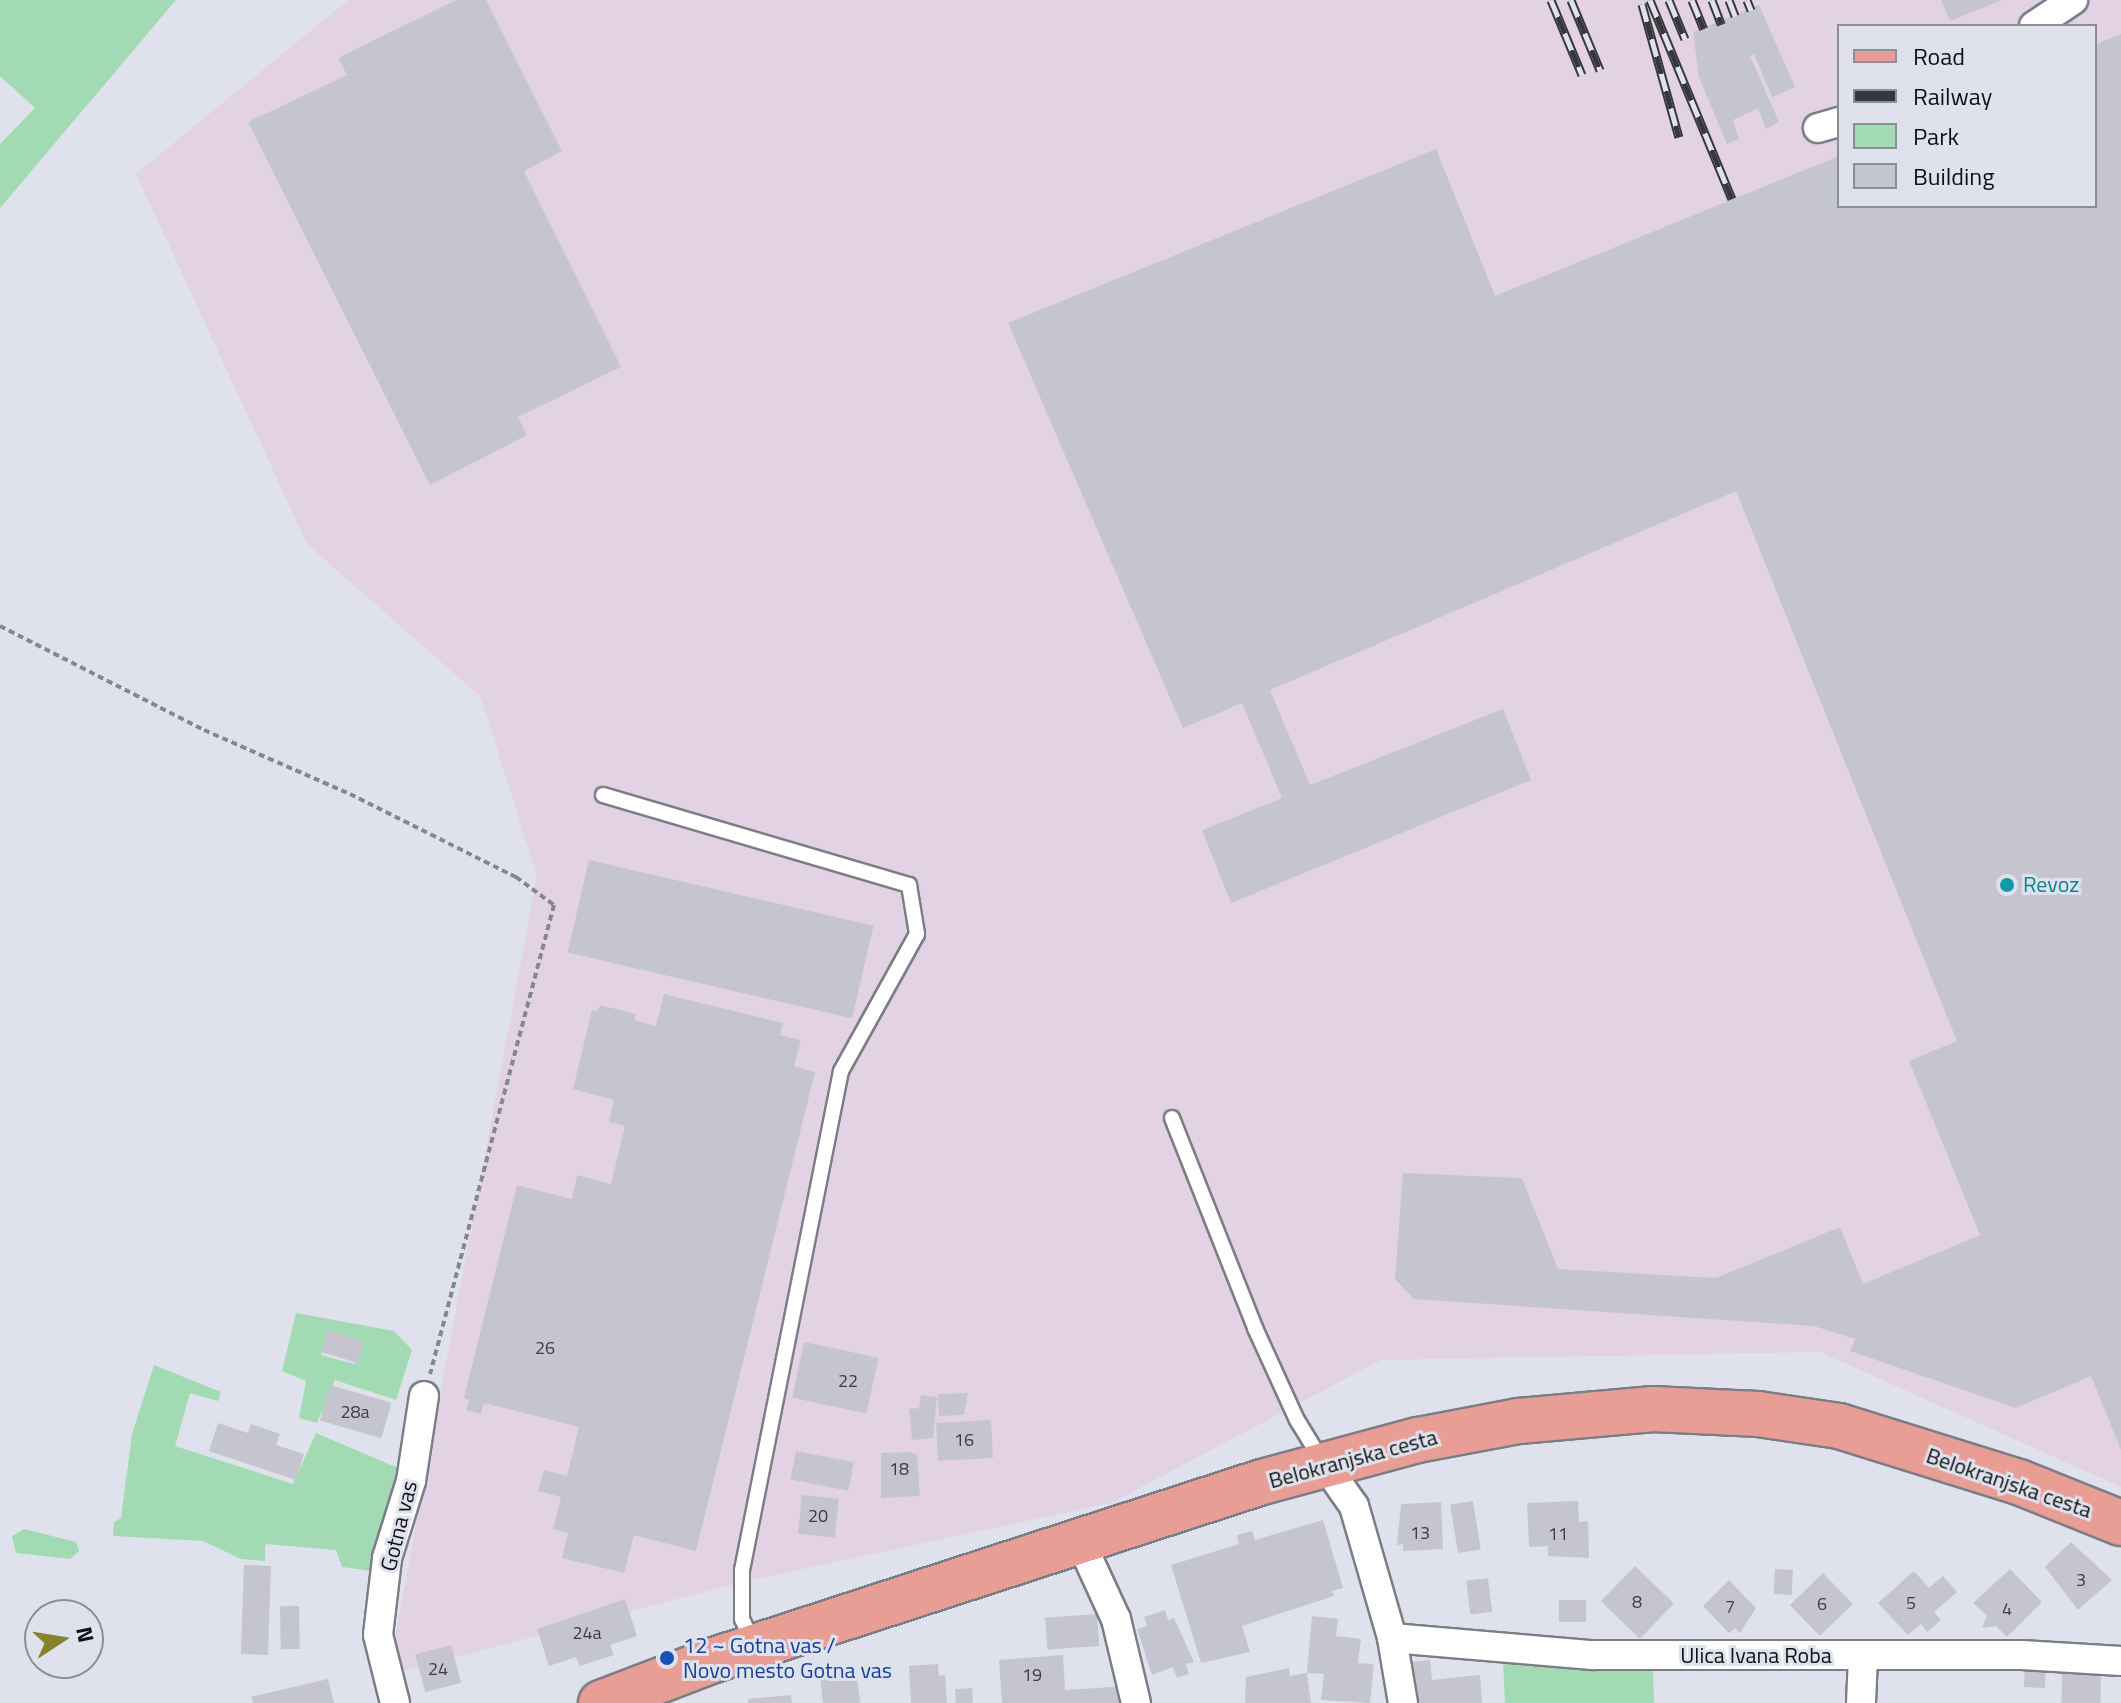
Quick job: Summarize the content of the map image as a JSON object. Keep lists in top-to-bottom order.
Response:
{
  "streets": {
    "main road": ["Belokranjska cesta"],
    "street": ["Gotna vas", "Ulica Ivana Roba"]
  },
  "places": ["Revoz", "12 ~ Gotna vas / Novo mesto Gotna vas"],
  "house_numbers": [
    "26",
    "22",
    "28a",
    "16",
    "18",
    "20",
    "13",
    "11",
    "3",
    "8",
    "5",
    "6",
    "7",
    "4",
    "24a",
    "24",
    "19"
  ],
  "legend": [
    "Road",
    "Railway",
    "Park",
    "Building"
  ],
  "north": "right"
}
